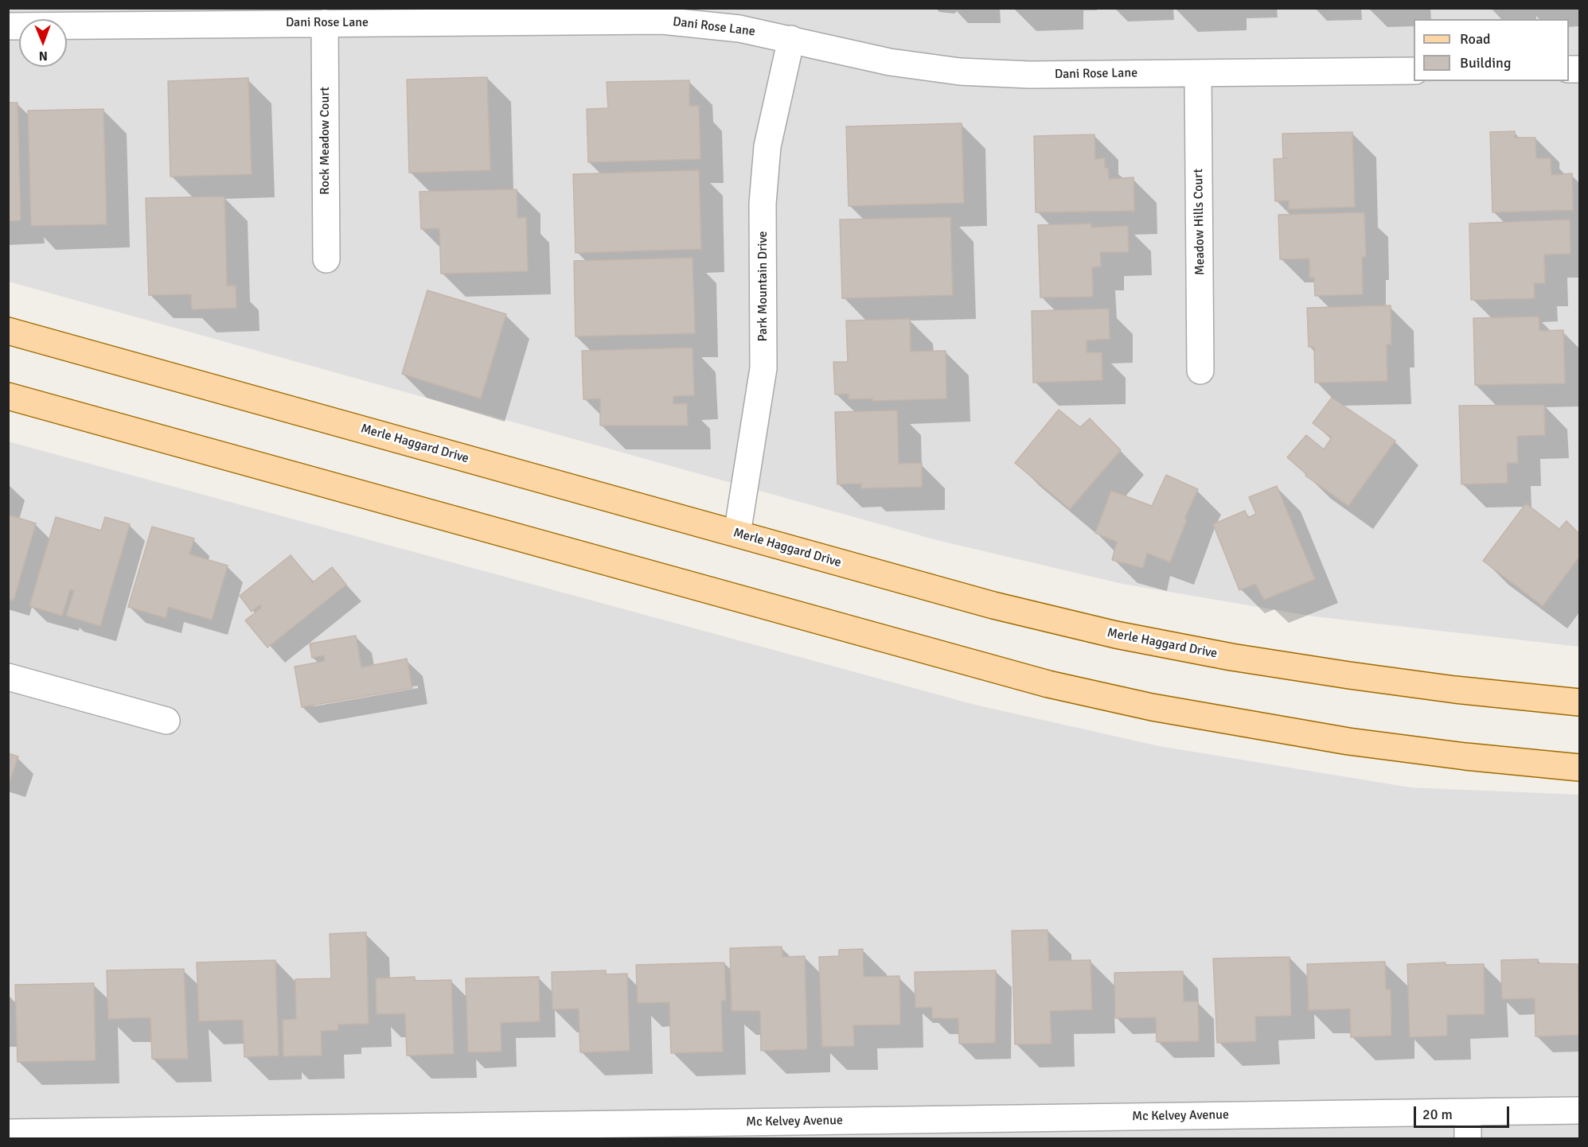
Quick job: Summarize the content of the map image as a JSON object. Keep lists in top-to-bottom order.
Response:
{
  "streets": {
    "main road": ["Merle Haggard Drive"],
    "street": [
      "Dani Rose Lane",
      "Rock Meadow Court",
      "Meadow Hills Court",
      "Park Mountain Drive",
      "Mc Kelvey Avenue"
    ]
  },
  "crossings": [
    ["Dani Rose Lane", "Rock Meadow Court"],
    ["Dani Rose Lane", "Meadow Hills Court"],
    ["Dani Rose Lane", "Park Mountain Drive"],
    ["Park Mountain Drive", "Merle Haggard Drive"]
  ],
  "legend": ["Road", "Building"],
  "scale_bar": "20 m",
  "north": "bottom"
}
